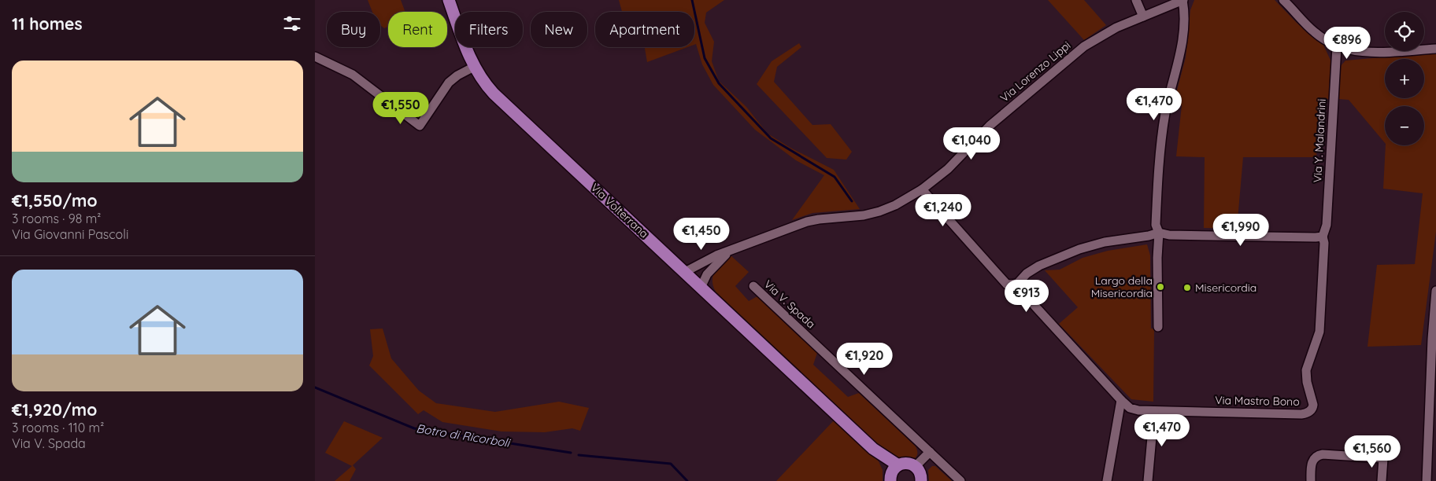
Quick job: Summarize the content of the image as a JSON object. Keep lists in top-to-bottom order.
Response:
{
  "streets": {
    "main road": ["Via Volterrana"],
    "street": [
      "Via Lorenzo Lippi",
      "Via Y. Malandrini",
      "Via V. Spada",
      "Via Mastro Bono"
    ]
  },
  "crossings": [
    ["Via Lorenzo Lippi", "Via Volterrana"],
    ["Via Y. Malandrini", "Via Mastro Bono"]
  ],
  "water": ["Botro di Ricorboli"],
  "places": ["Largo della Misericordia", "Misericordia"],
  "page": {
    "heading": "11 homes",
    "map_buttons": ["+", "−"],
    "chip": [
      "Buy",
      "Rent",
      "Filters",
      "New",
      "Apartment"
    ],
    "price": [
      "€896",
      "€1,470",
      "€1,550",
      "€1,040",
      "€1,240",
      "€1,990",
      "€1,450",
      "€913",
      "€1,920",
      "€1,470",
      "€1,560"
    ],
    "list": [
      {
        "name": "€1,550/mo",
        "note": "3 rooms · 98 m² · Via Giovanni Pascoli"
      },
      {
        "name": "€1,920/mo",
        "note": "3 rooms · 110 m² · Via V. Spada"
      }
    ]
  }
}
